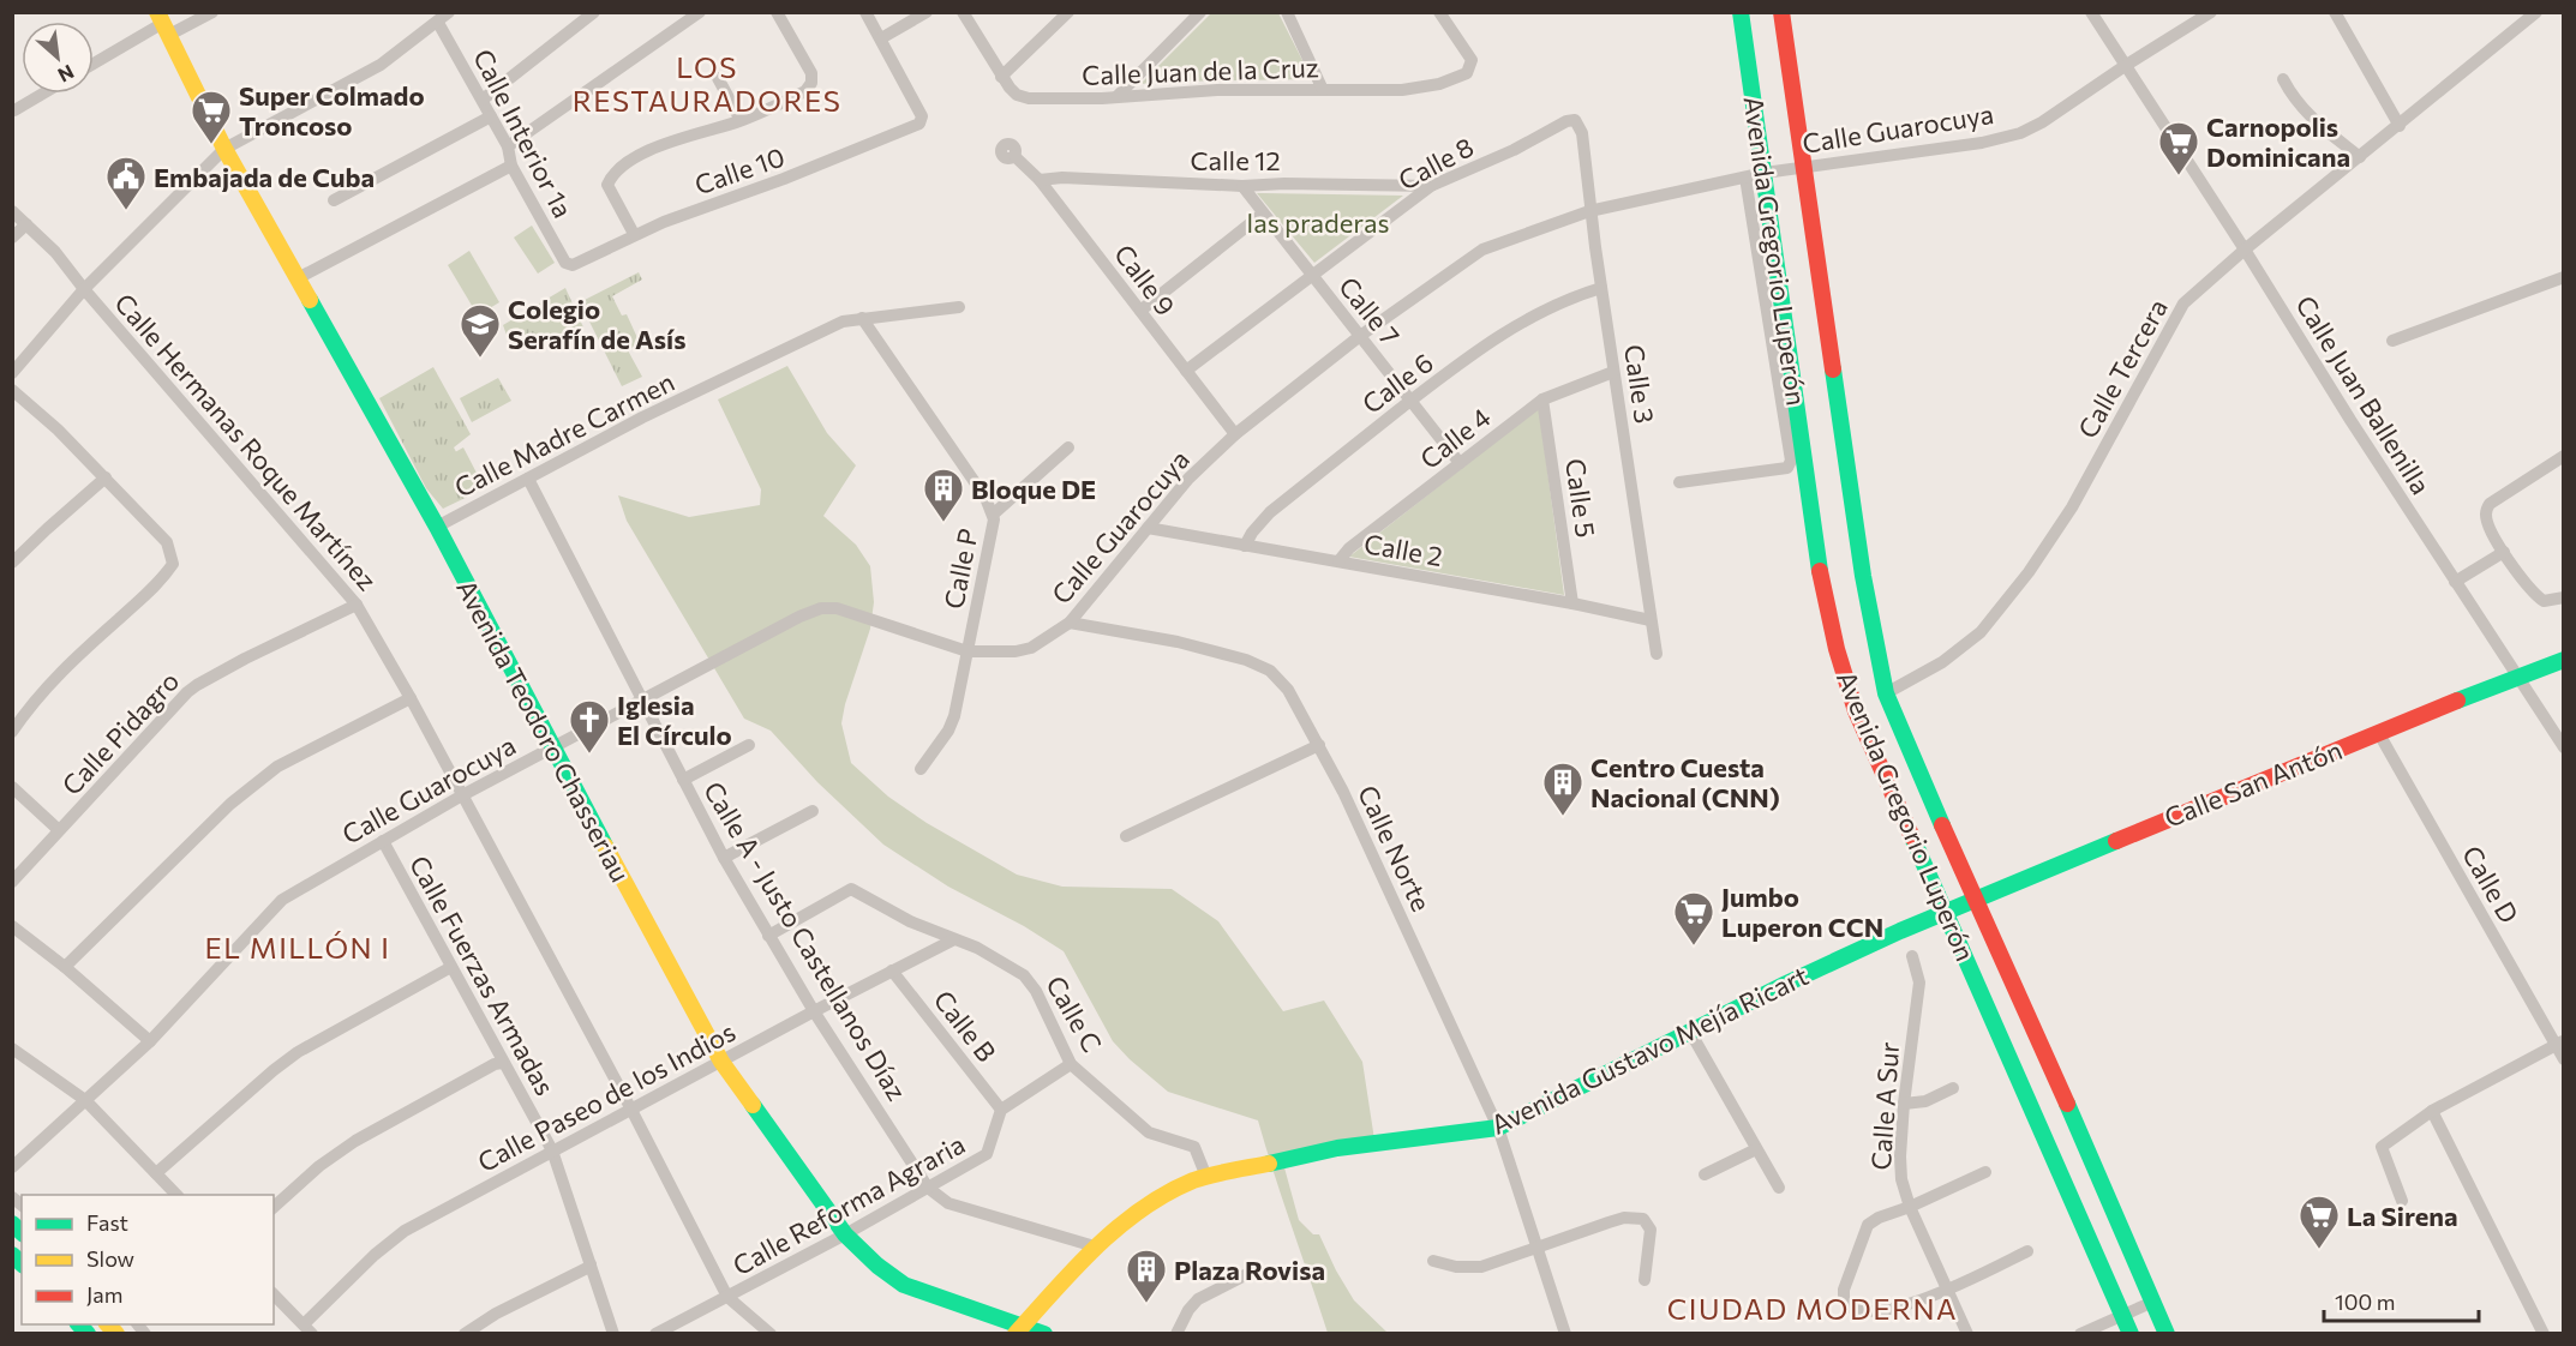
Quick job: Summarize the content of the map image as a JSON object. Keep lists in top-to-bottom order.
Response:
{
  "streets": {
    "street": [
      "Calle Juan de la Cruz",
      "Calle Guarocuya",
      "Calle Interior 1a",
      "Calle 12",
      "Calle 8",
      "Calle 10",
      "Avenida Gregorio Luperón",
      "Calle 9",
      "Calle 7",
      "Calle Tercera",
      "Calle 6",
      "Calle 3",
      "Calle Juan Ballenilla",
      "Calle Madre Carmen",
      "Calle 4",
      "Calle Hermanas Roque Martínez",
      "Calle 5",
      "Calle 2",
      "Calle P",
      "Avenida Teodoro Chasseriau",
      "Calle Pidagro",
      "Calle San Antón",
      "Calle Norte",
      "Calle D",
      "Calle A - Justo Castellanos Díaz",
      "Calle Fuerzas Armadas",
      "Calle C",
      "Calle B",
      "Avenida Gustavo Mejía Ricart",
      "Calle Paseo de los Indios",
      "Calle A Sur",
      "Calle Reforma Agraria"
    ]
  },
  "crossings": [
    ["Calle Guarocuya", "Avenida Gregorio Luperón"],
    ["Calle Guarocuya", "Calle 9"],
    ["Calle Guarocuya", "Calle 7"],
    ["Calle Guarocuya", "Calle 3"],
    ["Calle Guarocuya", "Calle Juan Ballenilla"],
    ["Calle Guarocuya", "Calle Hermanas Roque Martínez"],
    ["Calle Guarocuya", "Calle 2"],
    ["Calle Guarocuya", "Calle P"],
    ["Calle Guarocuya", "Avenida Teodoro Chasseriau"],
    ["Calle Guarocuya", "Calle Norte"],
    ["Calle Guarocuya", "Calle A - Justo Castellanos Díaz"],
    ["Calle Guarocuya", "Calle Fuerzas Armadas"],
    ["Calle Interior 1a", "Calle 10"],
    ["Calle 12", "Calle 8"],
    ["Calle 12", "Calle 9"],
    ["Calle 12", "Calle 7"],
    ["Calle 8", "Calle 9"],
    ["Calle 8", "Calle 7"],
    ["Calle 8", "Calle 3"],
    ["Avenida Gregorio Luperón", "Calle Tercera"],
    ["Avenida Gregorio Luperón", "Calle San Antón"],
    ["Avenida Gregorio Luperón", "Avenida Gustavo Mejía Ricart"],
    ["Calle 7", "Calle 6"],
    ["Calle 7", "Calle 4"],
    ["Calle Tercera", "Calle Juan Ballenilla"],
    ["Calle 6", "Calle 3"],
    ["Calle 6", "Calle 2"],
    ["Calle 3", "Calle 4"],
    ["Calle 3", "Calle 2"],
    ["Calle Juan Ballenilla", "Calle San Antón"],
    ["Calle Madre Carmen", "Calle P"],
    ["Calle Madre Carmen", "Avenida Teodoro Chasseriau"],
    ["Calle Madre Carmen", "Calle A - Justo Castellanos Díaz"],
    ["Calle 4", "Calle 5"],
    ["Calle 4", "Calle 2"],
    ["Calle Hermanas Roque Martínez", "Calle Pidagro"],
    ["Calle Hermanas Roque Martínez", "Calle Paseo de los Indios"],
    ["Calle Hermanas Roque Martínez", "Calle Reforma Agraria"],
    ["Calle 5", "Calle 2"],
    ["Avenida Teodoro Chasseriau", "Avenida Gustavo Mejía Ricart"],
    ["Avenida Teodoro Chasseriau", "Calle Paseo de los Indios"],
    ["Avenida Teodoro Chasseriau", "Calle Reforma Agraria"],
    ["Calle San Antón", "Calle D"],
    ["Calle San Antón", "Avenida Gustavo Mejía Ricart"],
    ["Calle Norte", "Avenida Gustavo Mejía Ricart"],
    ["Calle A - Justo Castellanos Díaz", "Calle C"],
    ["Calle A - Justo Castellanos Díaz", "Avenida Gustavo Mejía Ricart"],
    ["Calle A - Justo Castellanos Díaz", "Calle Paseo de los Indios"],
    ["Calle A - Justo Castellanos Díaz", "Calle Reforma Agraria"],
    ["Calle Fuerzas Armadas", "Calle Paseo de los Indios"],
    ["Calle C", "Avenida Gustavo Mejía Ricart"],
    ["Calle C", "Calle Paseo de los Indios"],
    ["Calle B", "Calle Paseo de los Indios"],
    ["Calle B", "Calle Reforma Agraria"]
  ],
  "districts": ["LOS RESTAURADORES", "EL MILLÓN I", "CIUDAD MODERNA"],
  "parks": ["las praderas"],
  "places": {
    "supermarket": [
      "Super Colmado Troncoso",
      "Carnopolis Dominicana",
      "Jumbo Luperon CCN",
      "La Sirena"
    ],
    "public building": ["Embajada de Cuba"],
    "school or university": ["Colegio Serafín de Asís"],
    "building": ["Bloque DE", "Centro Cuesta Nacional (CNN)", "Plaza Rovisa"],
    "church": ["Iglesia El Círculo"]
  },
  "legend": ["Fast", "Slow", "Jam"],
  "scale_bar": "100 m",
  "north": "bottom right"
}
